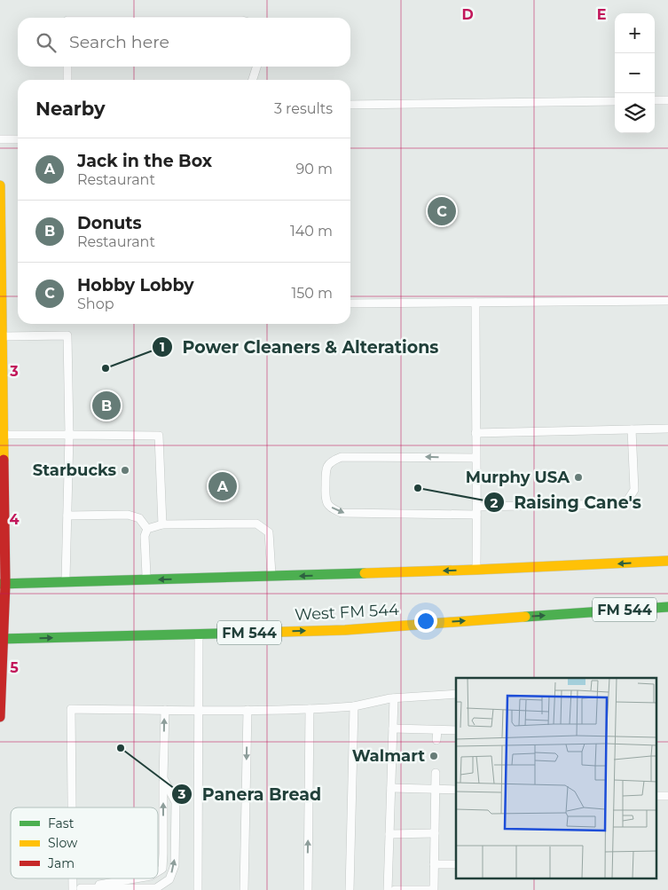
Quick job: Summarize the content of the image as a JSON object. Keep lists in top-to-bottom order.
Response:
{
  "streets": {
    "main road": ["FM 544", "West FM 544"]
  },
  "places": [
    "Power Cleaners & Alterations",
    "Starbucks",
    "Murphy USA",
    "Raising Cane's",
    "Panera Bread",
    "Walmart"
  ],
  "legend": ["Fast", "Slow", "Jam"],
  "page": {
    "map_buttons": ["+", "−"],
    "search": "Search here",
    "heading": ["Nearby", "3 results"],
    "list": [
      {
        "mark": "A",
        "name": "Jack in the Box",
        "note": "Restaurant",
        "value": "90 m"
      },
      {
        "mark": "B",
        "name": "Donuts",
        "note": "Restaurant",
        "value": "140 m"
      },
      {
        "mark": "C",
        "name": "Hobby Lobby",
        "note": "Shop",
        "value": "150 m"
      }
    ],
    "pins": ["C", "B", "A"]
  },
  "grid": {
    "columns": ["D", "E"],
    "rows": ["3", "4", "5"]
  }
}
